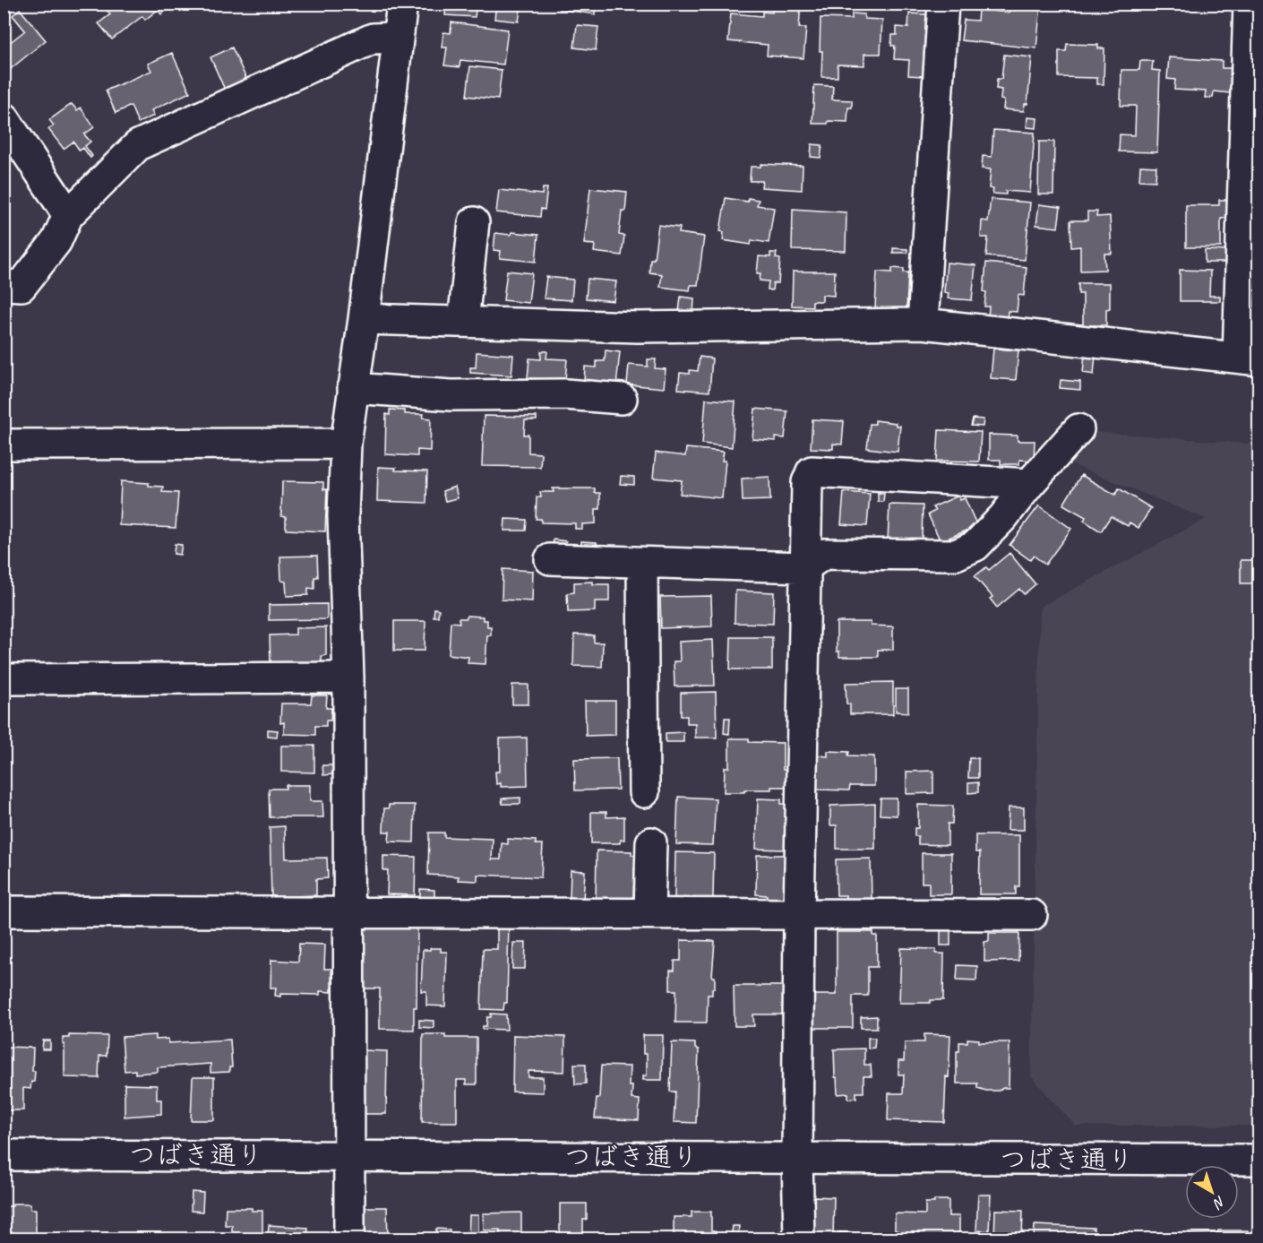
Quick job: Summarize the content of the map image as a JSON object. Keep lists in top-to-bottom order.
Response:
{
  "streets": {
    "street": ["つばき通り"]
  },
  "north": "bottom right"
}
